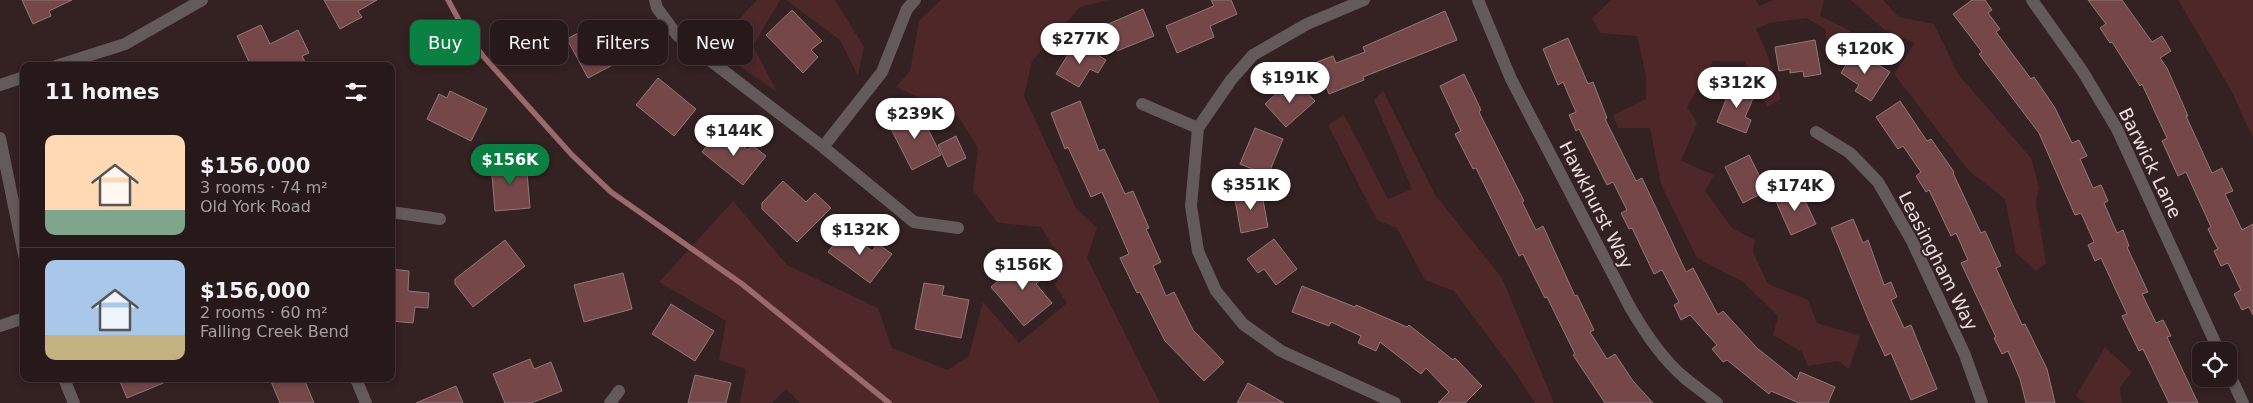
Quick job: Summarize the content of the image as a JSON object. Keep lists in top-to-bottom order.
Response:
{
  "streets": {
    "street": ["Barwick Lane", "Hawkhurst Way", "Leasingham Way"]
  },
  "page": {
    "chip": [
      "Buy",
      "Rent",
      "Filters",
      "New"
    ],
    "price": [
      "$277K",
      "$120K",
      "$191K",
      "$312K",
      "$239K",
      "$144K",
      "$156K",
      "$351K",
      "$174K",
      "$132K",
      "$156K"
    ],
    "heading": "11 homes",
    "list": [
      {
        "name": "$156,000",
        "note": "3 rooms · 74 m² · Old York Road"
      },
      {
        "name": "$156,000",
        "note": "2 rooms · 60 m² · Falling Creek Bend"
      }
    ]
  }
}
